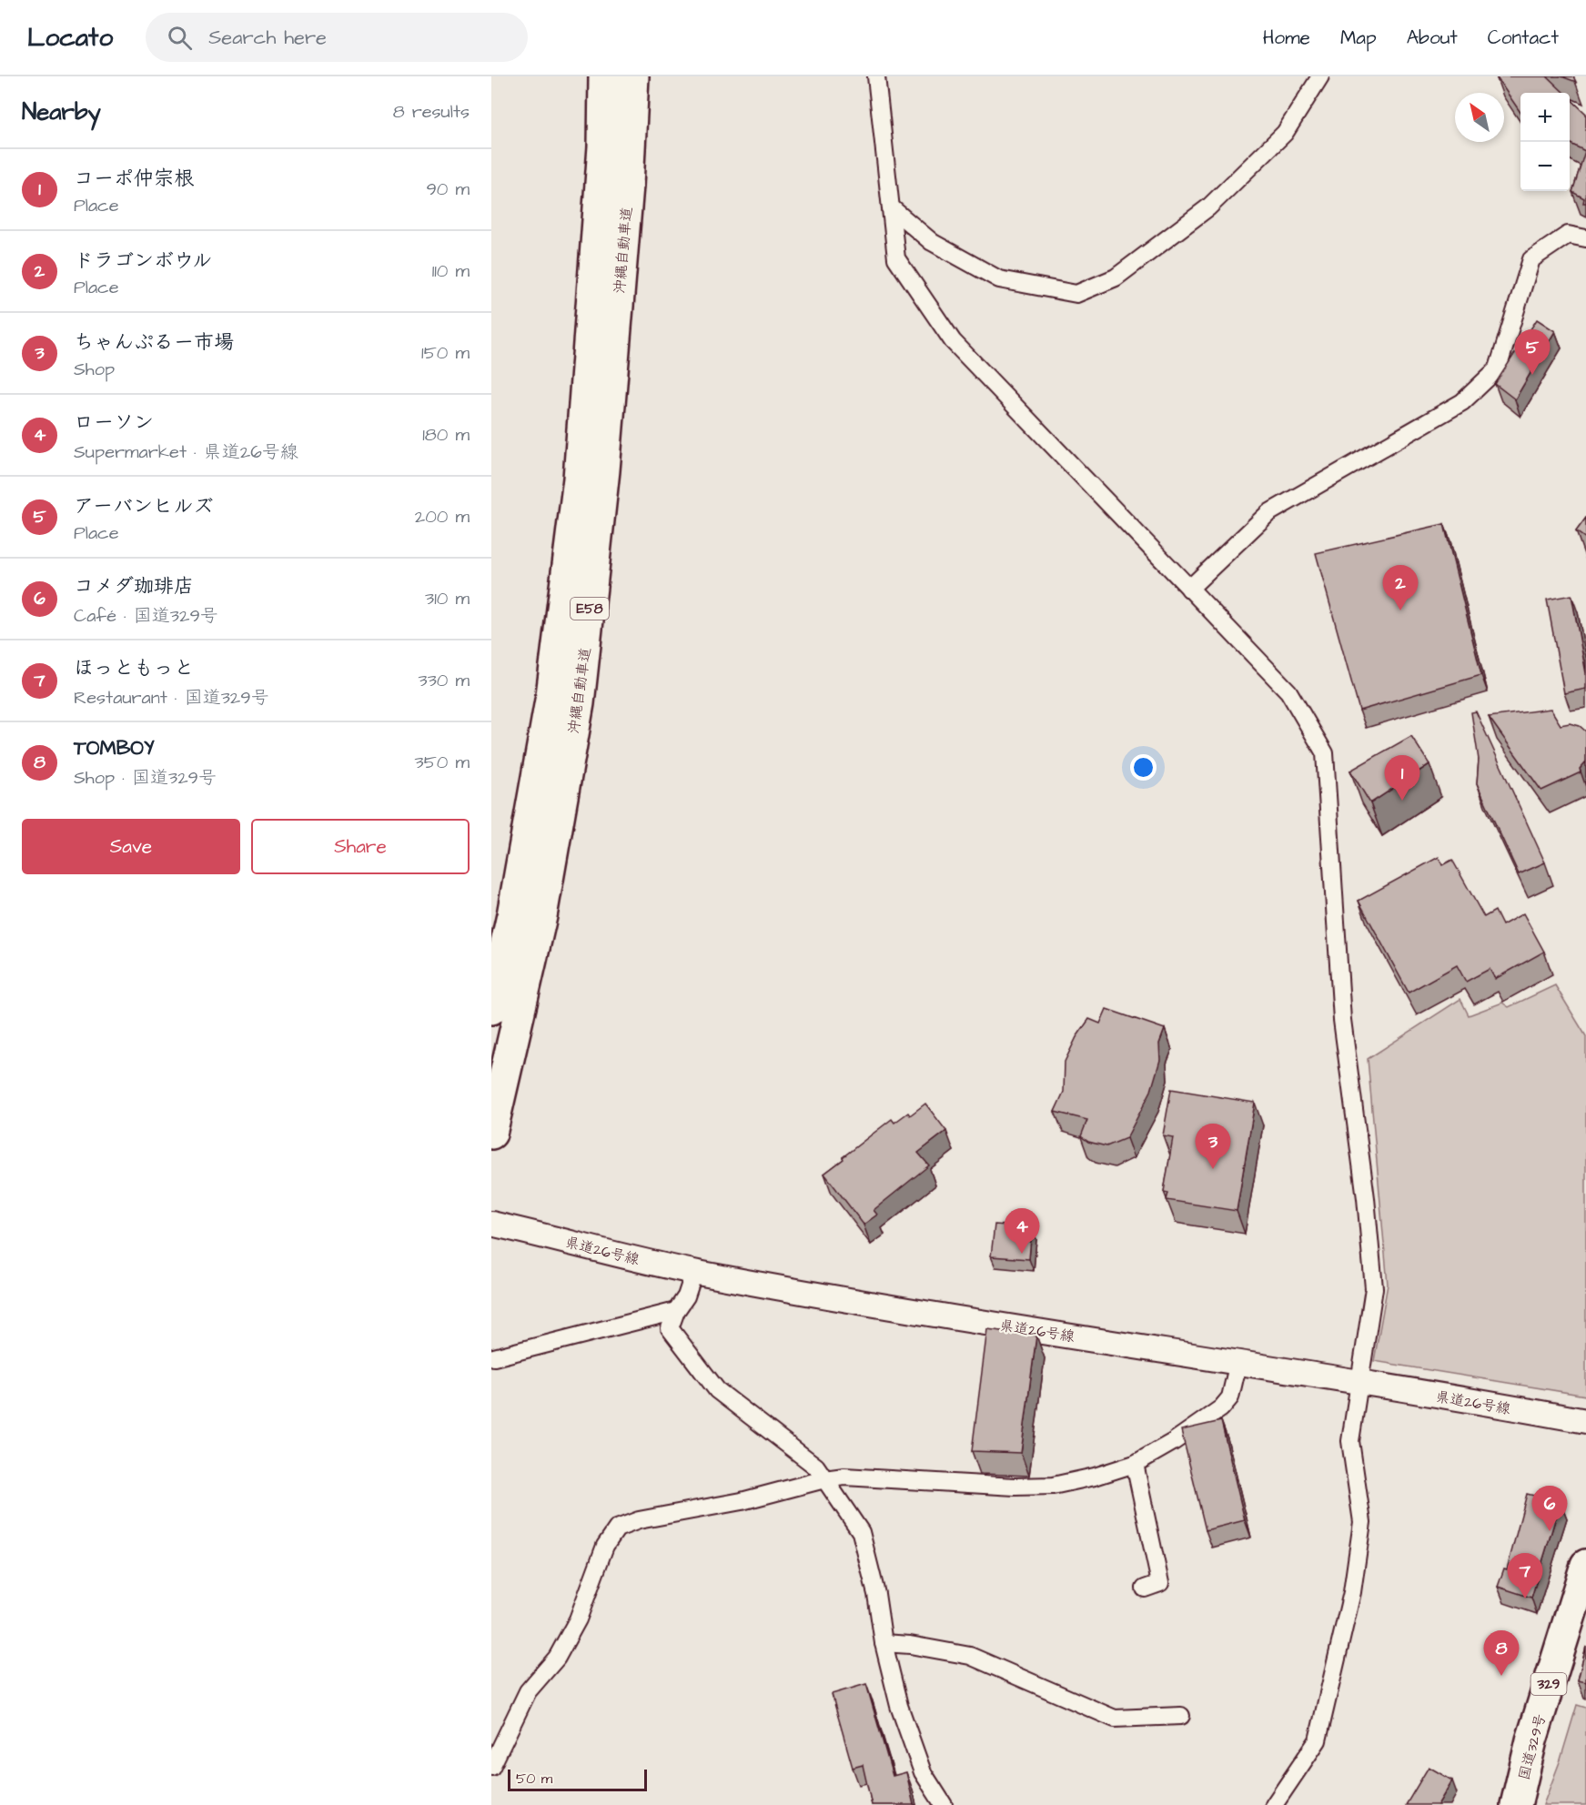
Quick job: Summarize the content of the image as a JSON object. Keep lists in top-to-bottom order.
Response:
{
  "streets": {
    "highway": [
      "沖縄自動車道",
      "E58",
      "329",
      "国道329号"
    ],
    "main road": ["県道26号線"]
  },
  "scale_bar": "50 m",
  "north": "top left",
  "page": {
    "header": "Locato",
    "search": "Search here",
    "nav": [
      "Home",
      "Map",
      "About",
      "Contact"
    ],
    "heading": ["Nearby", "8 results"],
    "map_buttons": ["+", "−"],
    "list": [
      {
        "mark": "1",
        "name": "コーポ仲宗根",
        "note": "Place",
        "value": "90 m"
      },
      {
        "mark": "2",
        "name": "ドラゴンボウル",
        "note": "Place",
        "value": "110 m"
      },
      {
        "mark": "3",
        "name": "ちゃんぷるー市場",
        "note": "Shop",
        "value": "150 m"
      },
      {
        "mark": "4",
        "name": "ローソン",
        "note": "Supermarket · 県道26号線",
        "value": "180 m"
      },
      {
        "mark": "5",
        "name": "アーバンヒルズ",
        "note": "Place",
        "value": "200 m"
      },
      {
        "mark": "6",
        "name": "コメダ珈琲店",
        "note": "Café · 国道329号",
        "value": "310 m"
      },
      {
        "mark": "7",
        "name": "ほっともっと",
        "note": "Restaurant · 国道329号",
        "value": "330 m"
      },
      {
        "mark": "8",
        "name": "TOMBOY",
        "note": "Shop · 国道329号",
        "value": "350 m"
      }
    ],
    "pins": [
      "5",
      "2",
      "1",
      "3",
      "4",
      "6",
      "7",
      "8"
    ],
    "buttons": ["Save", "Share"],
    "scale": "50 m"
  }
}
